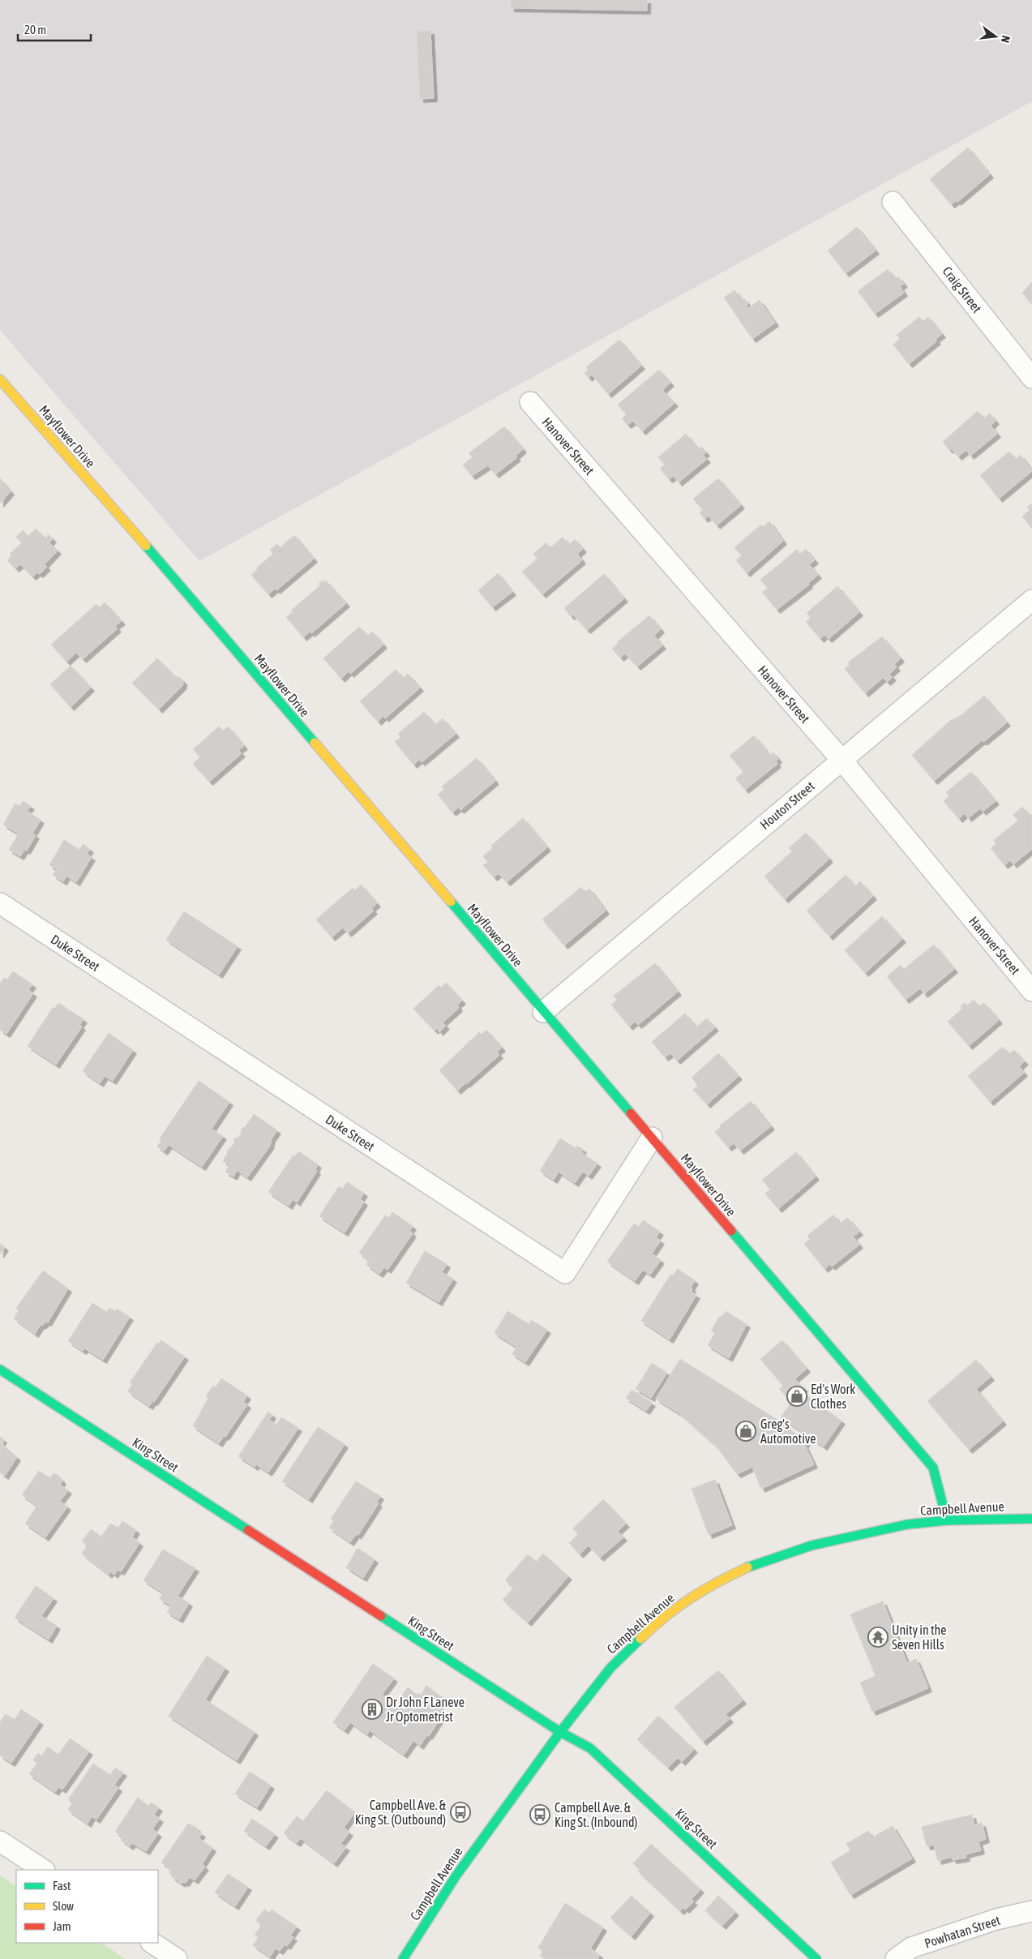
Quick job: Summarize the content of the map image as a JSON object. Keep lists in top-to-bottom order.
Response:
{
  "streets": {
    "street": [
      "Craig Street",
      "Mayflower Drive",
      "Hanover Street",
      "Houton Street",
      "Duke Street",
      "King Street",
      "Campbell Avenue",
      "Powhatan Street"
    ]
  },
  "crossings": [
    ["Mayflower Drive", "Houton Street"],
    ["Mayflower Drive", "Duke Street"],
    ["Mayflower Drive", "Campbell Avenue"],
    ["Hanover Street", "Houton Street"],
    ["King Street", "Campbell Avenue"]
  ],
  "places": {
    "shop": ["Ed's Work Clothes", "Greg's Automotive"],
    "temple": ["Unity in the Seven Hills"],
    "building": ["Dr John F Laneve Jr Optometrist"],
    "bus stop": ["Campbell Ave. & King St. (Outbound)", "Campbell Ave. & King St. (Inbound)"]
  },
  "legend": ["Fast", "Slow", "Jam"],
  "scale_bar": "20 m",
  "north": "right"
}
